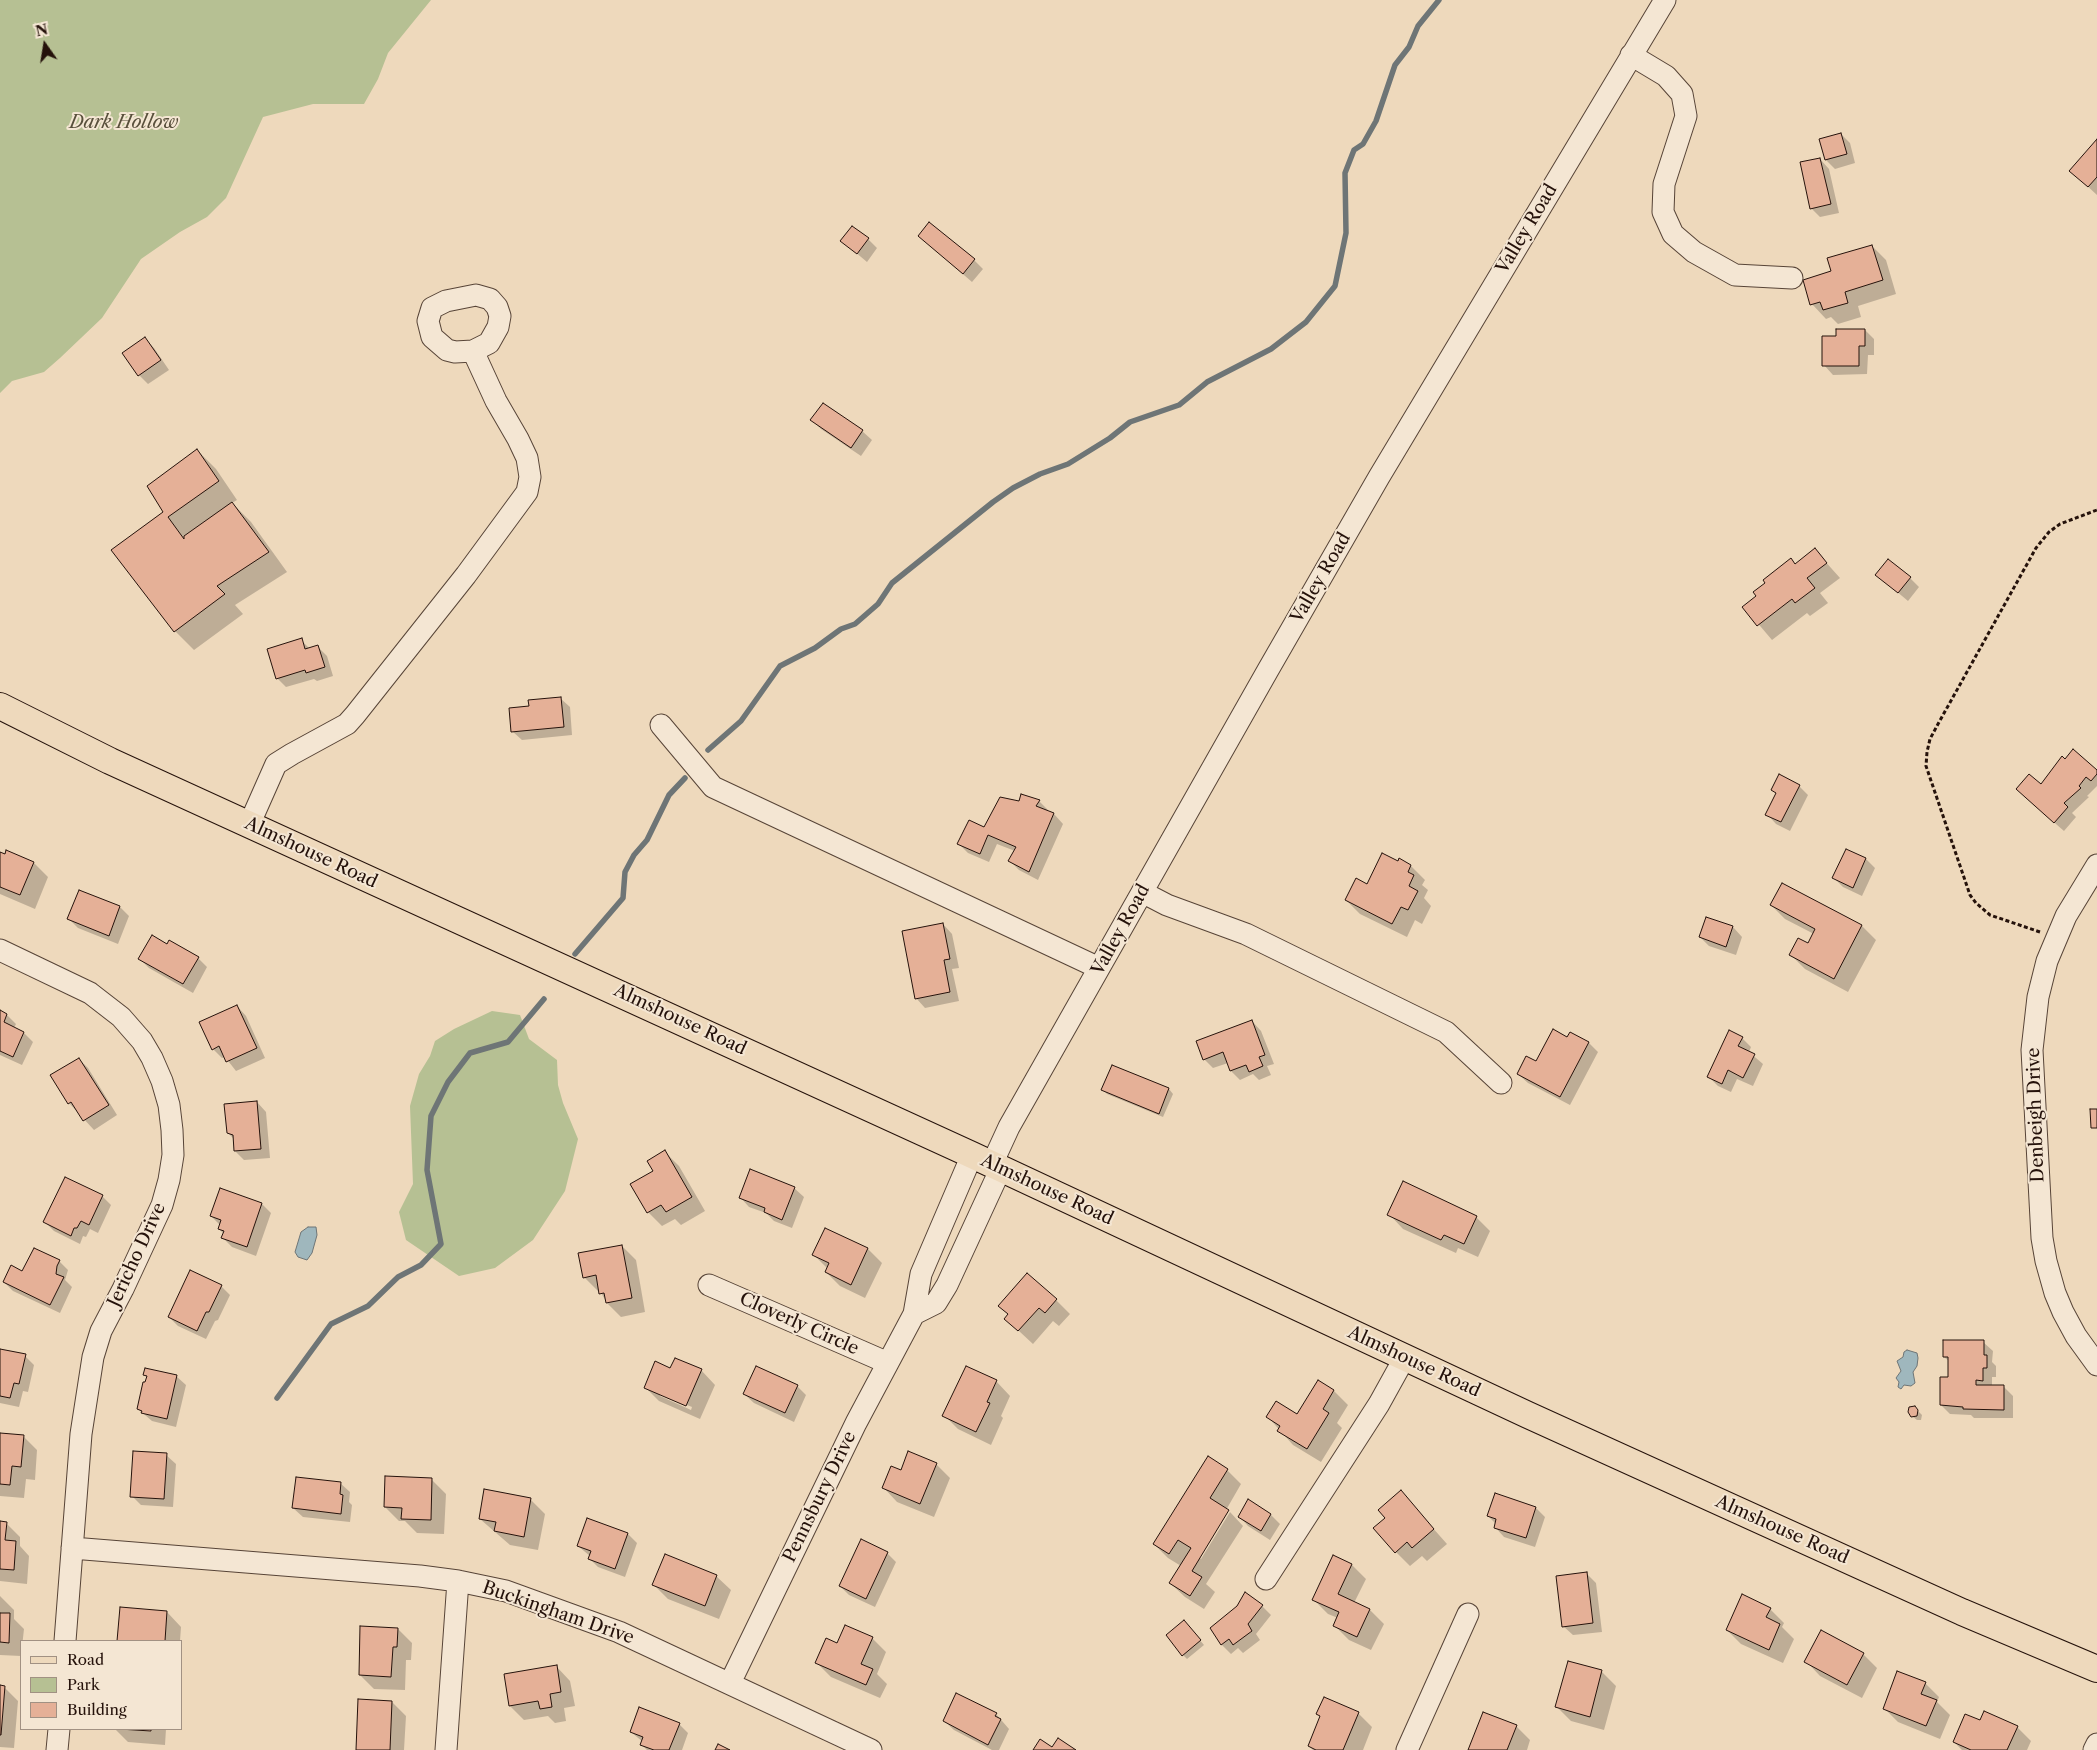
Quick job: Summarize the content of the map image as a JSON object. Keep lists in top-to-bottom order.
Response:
{
  "streets": {
    "main road": ["Almshouse Road"],
    "street": [
      "Valley Road",
      "Denbeigh Drive",
      "Jericho Drive",
      "Cloverly Circle",
      "Pennsbury Drive",
      "Buckingham Drive"
    ]
  },
  "crossings": [
    ["Valley Road", "Almshouse Road"],
    ["Valley Road", "Pennsbury Drive"],
    ["Almshouse Road", "Pennsbury Drive"],
    ["Jericho Drive", "Buckingham Drive"],
    ["Cloverly Circle", "Pennsbury Drive"],
    ["Pennsbury Drive", "Buckingham Drive"]
  ],
  "parks": ["Dark Hollow"],
  "legend": ["Road", "Park", "Building"],
  "north": "top"
}
